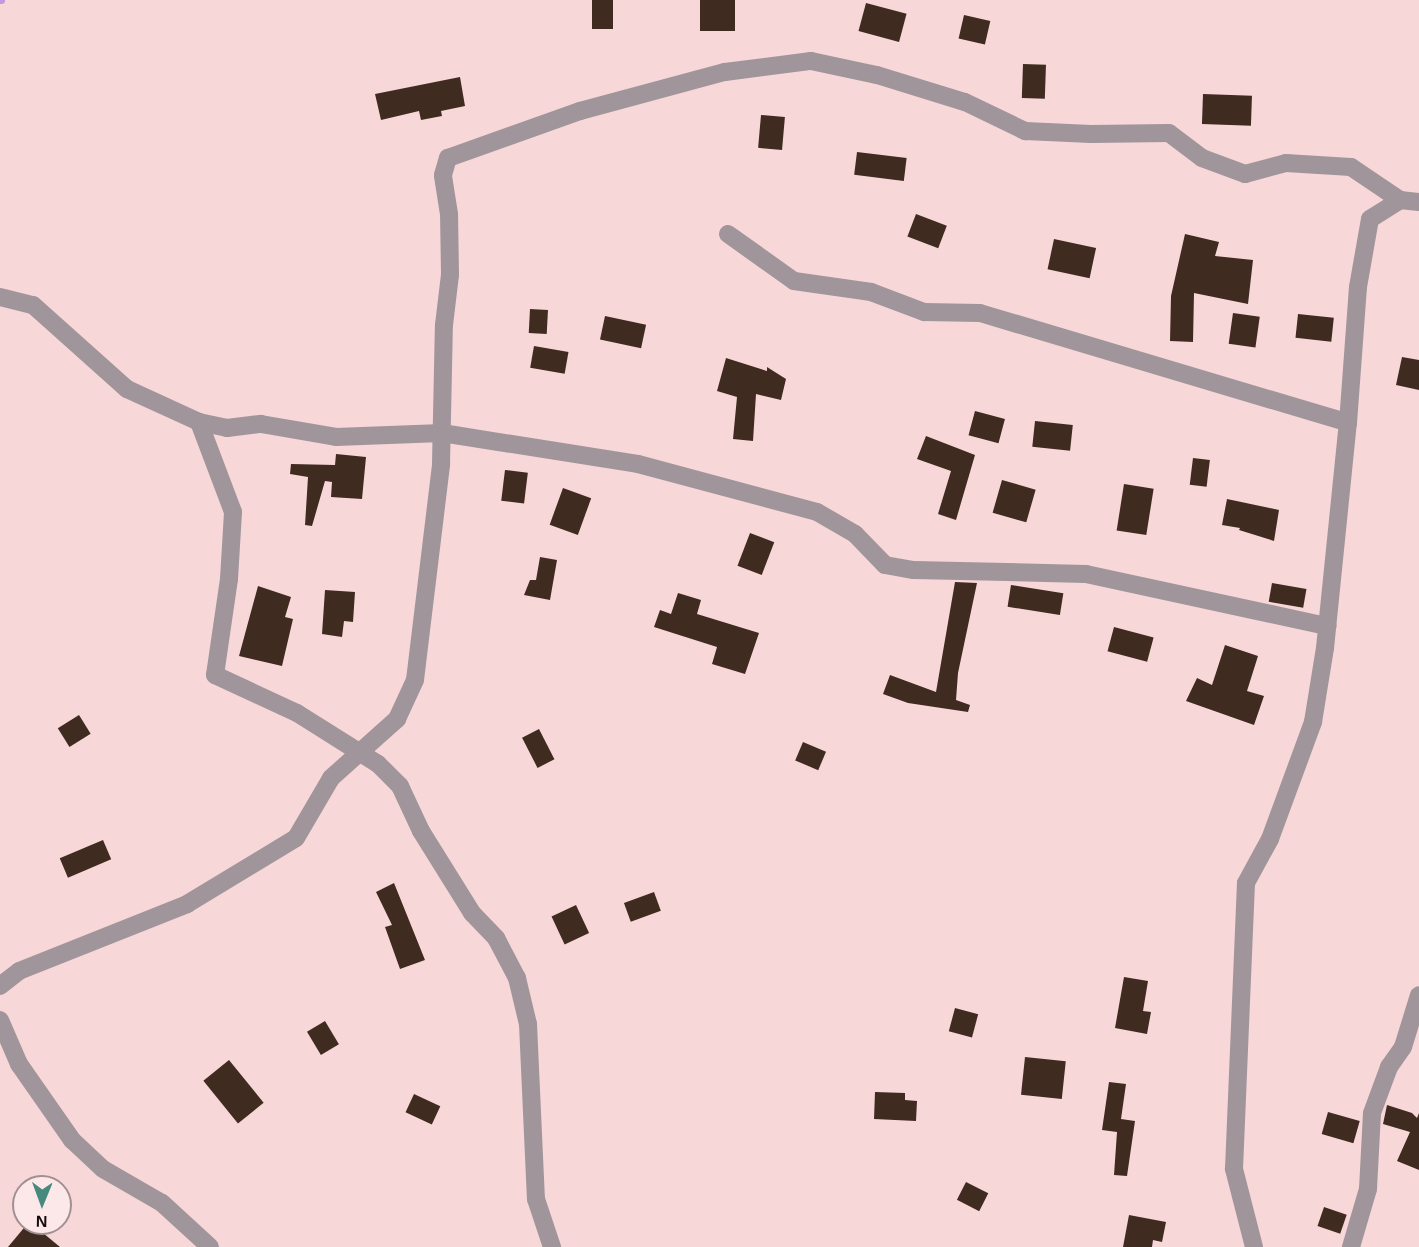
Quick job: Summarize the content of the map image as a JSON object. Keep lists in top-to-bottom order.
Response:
{
  "north": "bottom"
}
